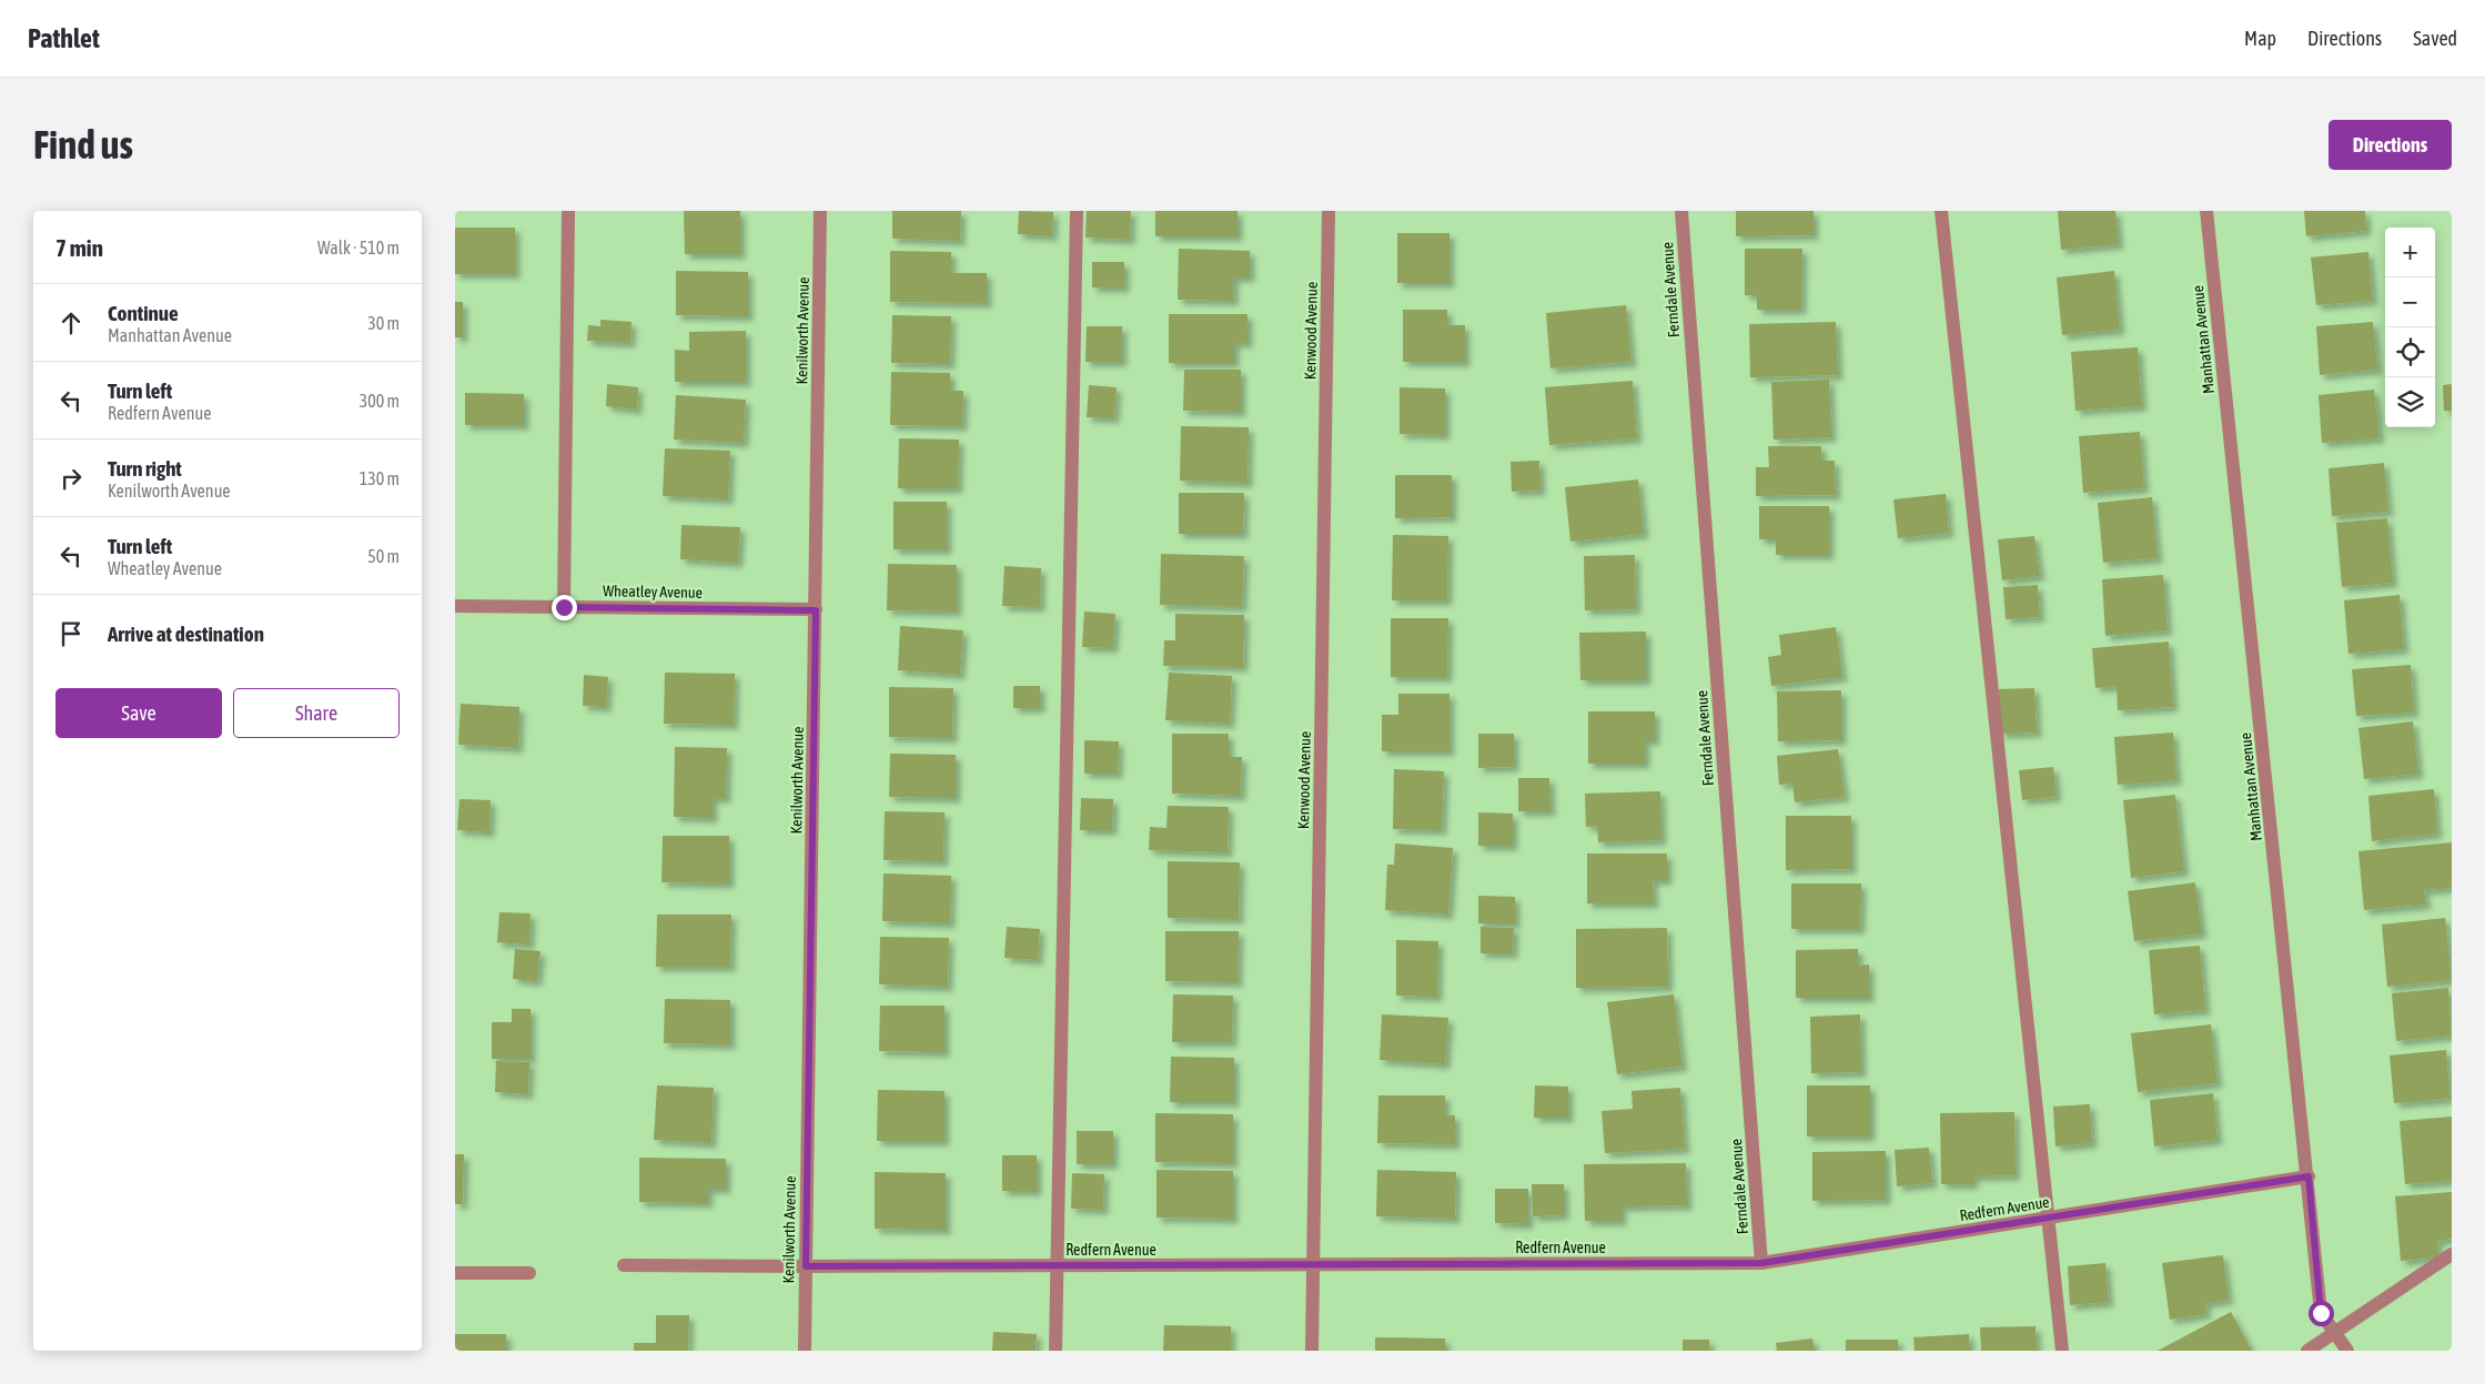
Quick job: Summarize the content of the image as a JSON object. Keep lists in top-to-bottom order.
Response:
{
  "streets": {
    "street": [
      "Ferndale Avenue",
      "Kenilworth Avenue",
      "Kenwood Avenue",
      "Manhattan Avenue",
      "Wheatley Avenue",
      "Redfern Avenue"
    ]
  },
  "crossings": [
    ["Ferndale Avenue", "Redfern Avenue"],
    ["Kenilworth Avenue", "Wheatley Avenue"],
    ["Kenilworth Avenue", "Redfern Avenue"],
    ["Kenwood Avenue", "Redfern Avenue"],
    ["Manhattan Avenue", "Redfern Avenue"]
  ],
  "page": {
    "header": "Pathlet",
    "nav": ["Map", "Directions", "Saved"],
    "buttons": [
      "Directions",
      ["Save", "Share"]
    ],
    "title": "Find us",
    "heading": ["7 min", "Walk · 510 m"],
    "map_buttons": ["+", "−"],
    "list": [
      ["Continue", "Manhattan Avenue", "30 m"],
      ["Turn left", "Redfern Avenue", "300 m"],
      ["Turn right", "Kenilworth Avenue", "130 m"],
      ["Turn left", "Wheatley Avenue", "50 m"],
      "Arrive at destination"
    ]
  }
}
